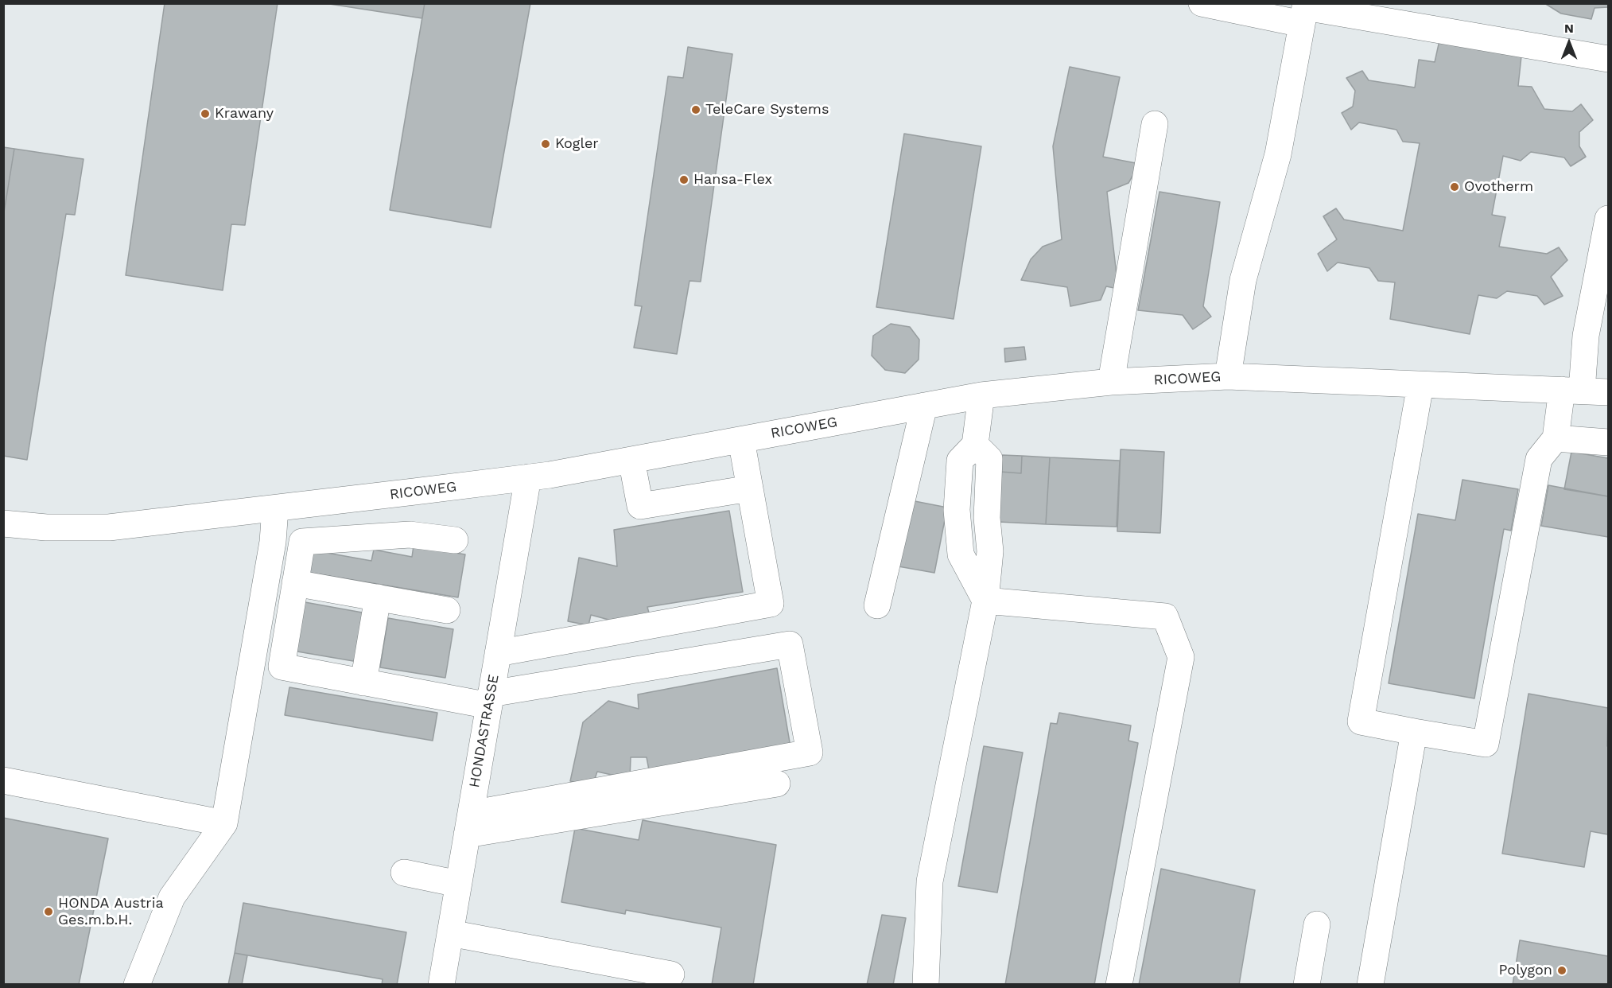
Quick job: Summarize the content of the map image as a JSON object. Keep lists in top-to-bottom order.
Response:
{
  "streets": {
    "street": ["RICOWEG", "HONDASTRASSE"]
  },
  "crossings": [
    ["RICOWEG", "HONDASTRASSE"]
  ],
  "places": [
    "TeleCare Systems",
    "Krawany",
    "Kogler",
    "Hansa-Flex",
    "Ovotherm",
    "HONDA Austria Ges.m.b.H.",
    "Polygon"
  ],
  "north": "top"
}
